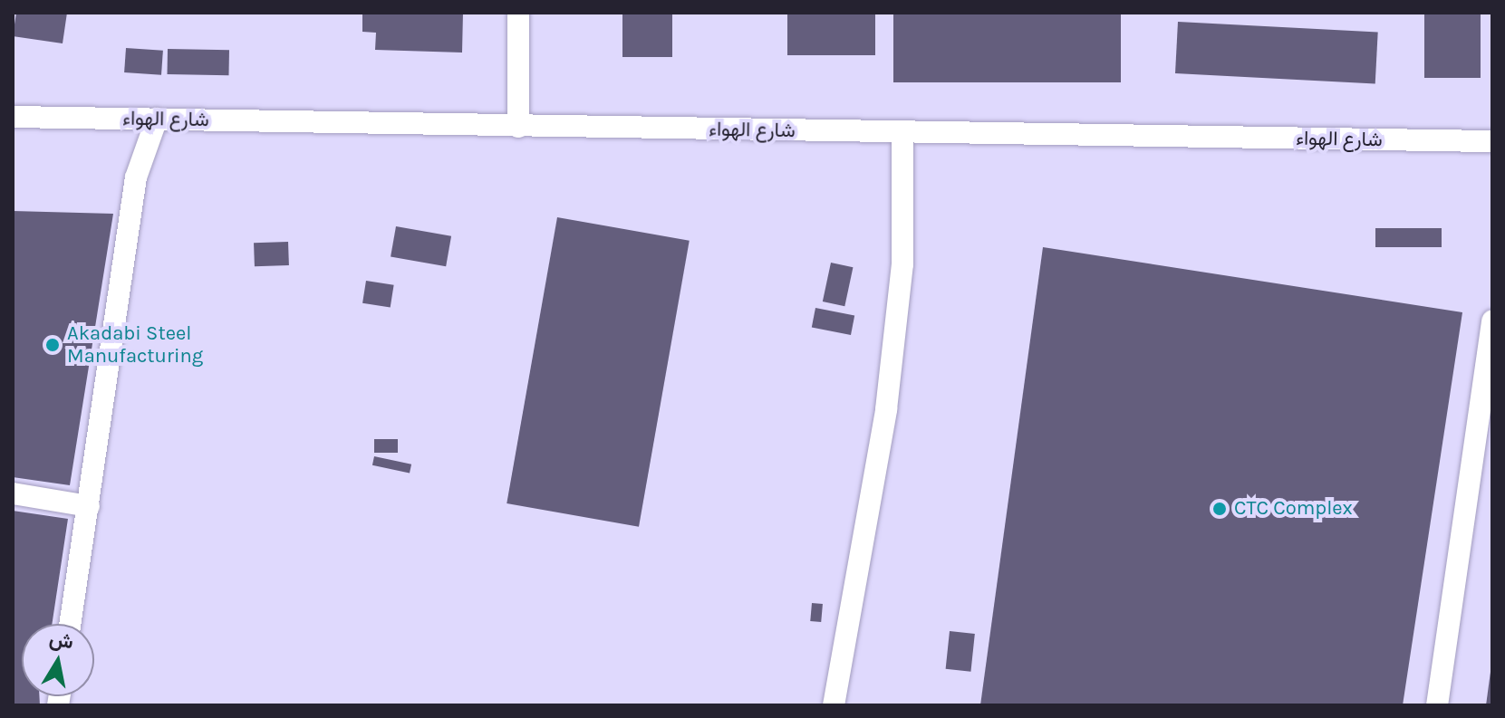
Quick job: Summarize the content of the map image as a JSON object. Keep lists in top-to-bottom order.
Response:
{
  "streets": {
    "street": ["شارع الهواء"]
  },
  "places": ["Akadabi Steel Manufacturing", "CTC Complex"],
  "north": "top"
}
